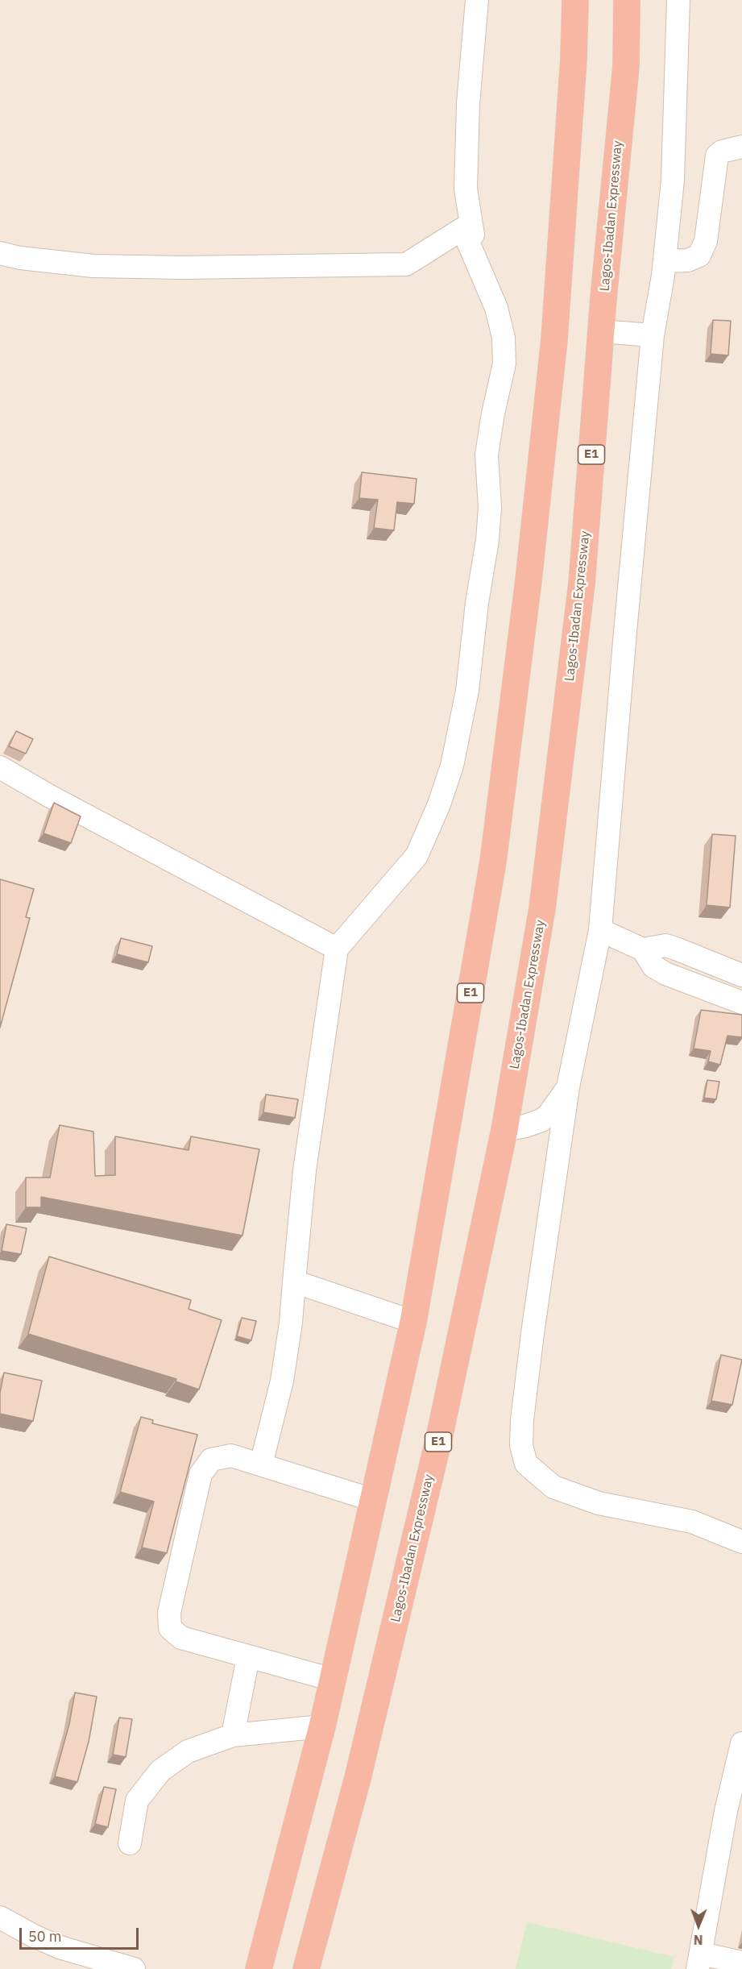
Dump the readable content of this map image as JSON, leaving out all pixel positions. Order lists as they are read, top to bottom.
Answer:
{
  "streets": {
    "highway": ["Lagos-Ibadan Expressway", "E1"]
  },
  "scale_bar": "50 m",
  "north": "bottom"
}
